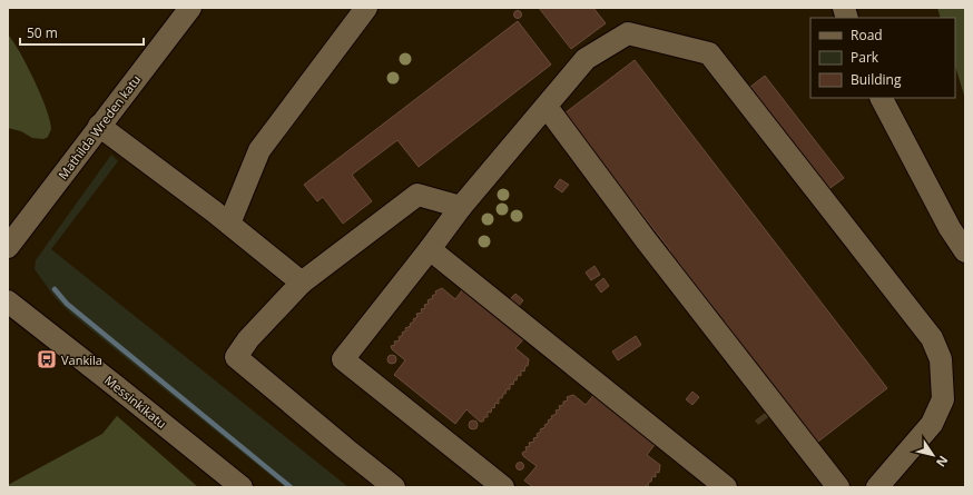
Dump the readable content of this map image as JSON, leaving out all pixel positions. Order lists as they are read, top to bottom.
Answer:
{
  "streets": {
    "street": ["Mathilda Wreden katu", "Messinkikatu"]
  },
  "places": {
    "bus stop": ["Vankila"]
  },
  "legend": ["Road", "Park", "Building"],
  "scale_bar": "50 m",
  "north": "bottom right"
}
